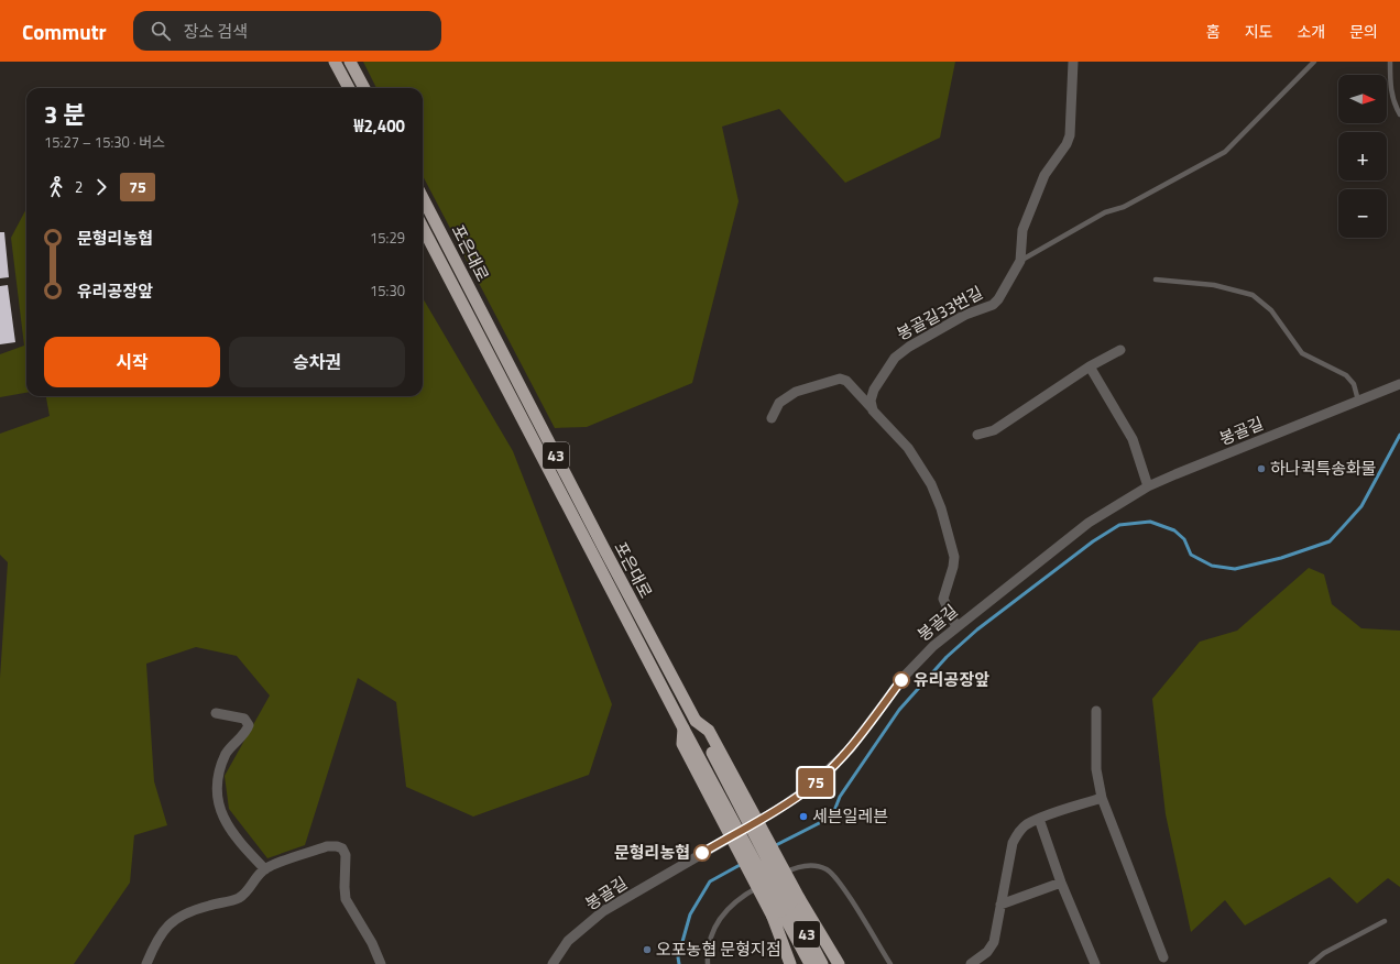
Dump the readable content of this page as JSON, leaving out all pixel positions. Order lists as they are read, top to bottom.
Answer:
{
  "streets": {
    "highway": ["포은대로", "43"],
    "street": ["봉골길33번길", "봉골길"]
  },
  "crossings": [
    ["포은대로", "43"]
  ],
  "places": [
    "하나퀵특송화물",
    "유리공장앞",
    "세븐일레븐",
    "문형리농협",
    "오포농협 문형지점"
  ],
  "lines": ["bus line 75"],
  "north": "right",
  "page": {
    "header": "Commutr",
    "search": "장소 검색",
    "nav": [
      "홈",
      "지도",
      "소개",
      "문의"
    ],
    "on_map": "75",
    "map_buttons": ["+", "−"],
    "heading": ["3 분", "15:27 – 15:30 · 버스", "₩2,400"],
    "legs": ["2", "75"],
    "list": [
      {
        "name": "문형리농협",
        "value": "15:29"
      },
      {
        "name": "유리공장앞",
        "value": "15:30"
      }
    ],
    "buttons": ["시작", "승차권"]
  }
}
